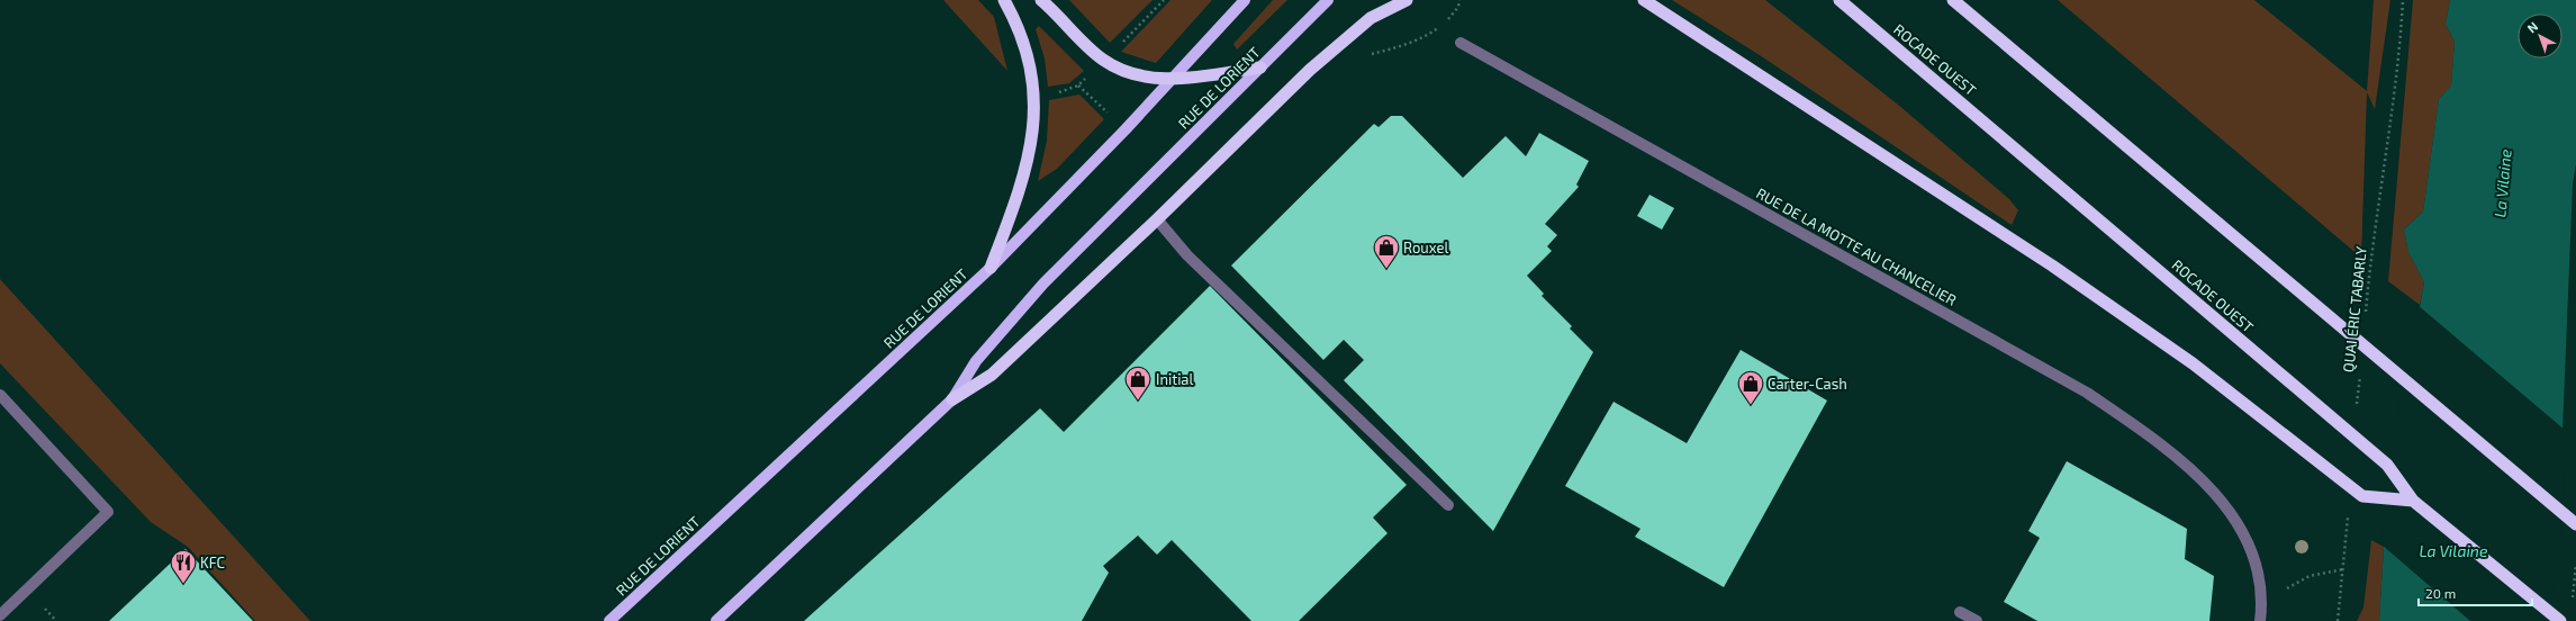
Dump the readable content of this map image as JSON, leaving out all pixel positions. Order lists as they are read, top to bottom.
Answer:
{
  "streets": {
    "highway": ["ROCADE OUEST"],
    "main road": ["RUE DE LORIENT"],
    "street": ["RUE DE LA MOTTE AU CHANCELIER"],
    "path": ["QUAI ÉRIC TABARLY"]
  },
  "water": ["La Vilaine"],
  "places": {
    "shop": ["Rouxel", "Initial", "Carter-Cash"],
    "restaurant": ["KFC"]
  },
  "scale_bar": "20 m",
  "north": "top left"
}
